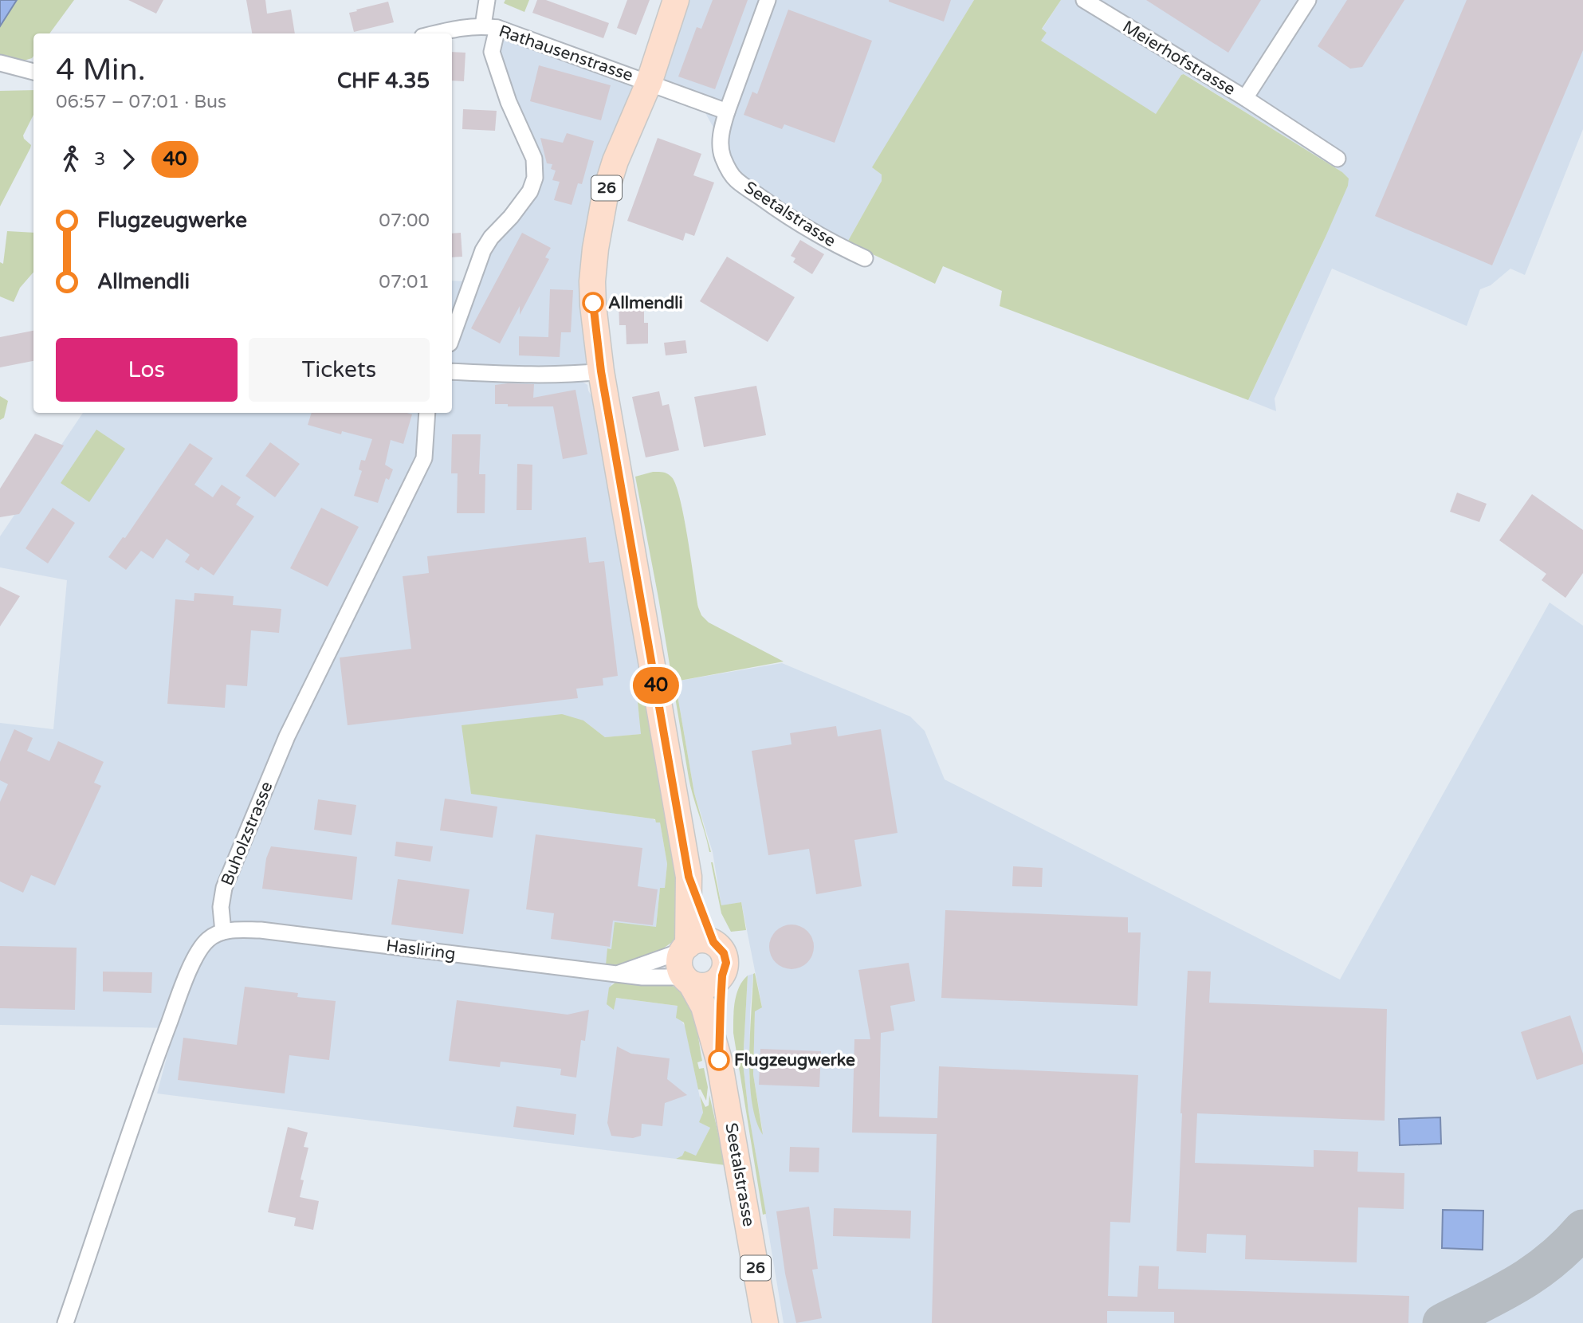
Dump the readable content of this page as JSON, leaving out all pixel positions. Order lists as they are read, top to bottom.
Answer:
{
  "streets": {
    "main road": ["26", "Seetalstrasse"],
    "street": [
      "Rathausenstrasse",
      "Meierhofstrasse",
      "Buholzstrasse",
      "Hasliring"
    ]
  },
  "crossings": [
    ["Rathausenstrasse", "26"],
    ["26", "Seetalstrasse"],
    ["26", "Hasliring"],
    ["Seetalstrasse", "Hasliring"],
    ["Buholzstrasse", "Hasliring"]
  ],
  "places": ["Allmendli", "Flugzeugwerke"],
  "lines": ["bus line 40"],
  "page": {
    "on_map": "40",
    "heading": ["4 Min.", "06:57 – 07:01 · Bus", "CHF 4.35"],
    "legs": ["3", "40"],
    "list": [
      {
        "name": "Flugzeugwerke",
        "value": "07:00"
      },
      {
        "name": "Allmendli",
        "value": "07:01"
      }
    ],
    "buttons": ["Los", "Tickets"]
  }
}
